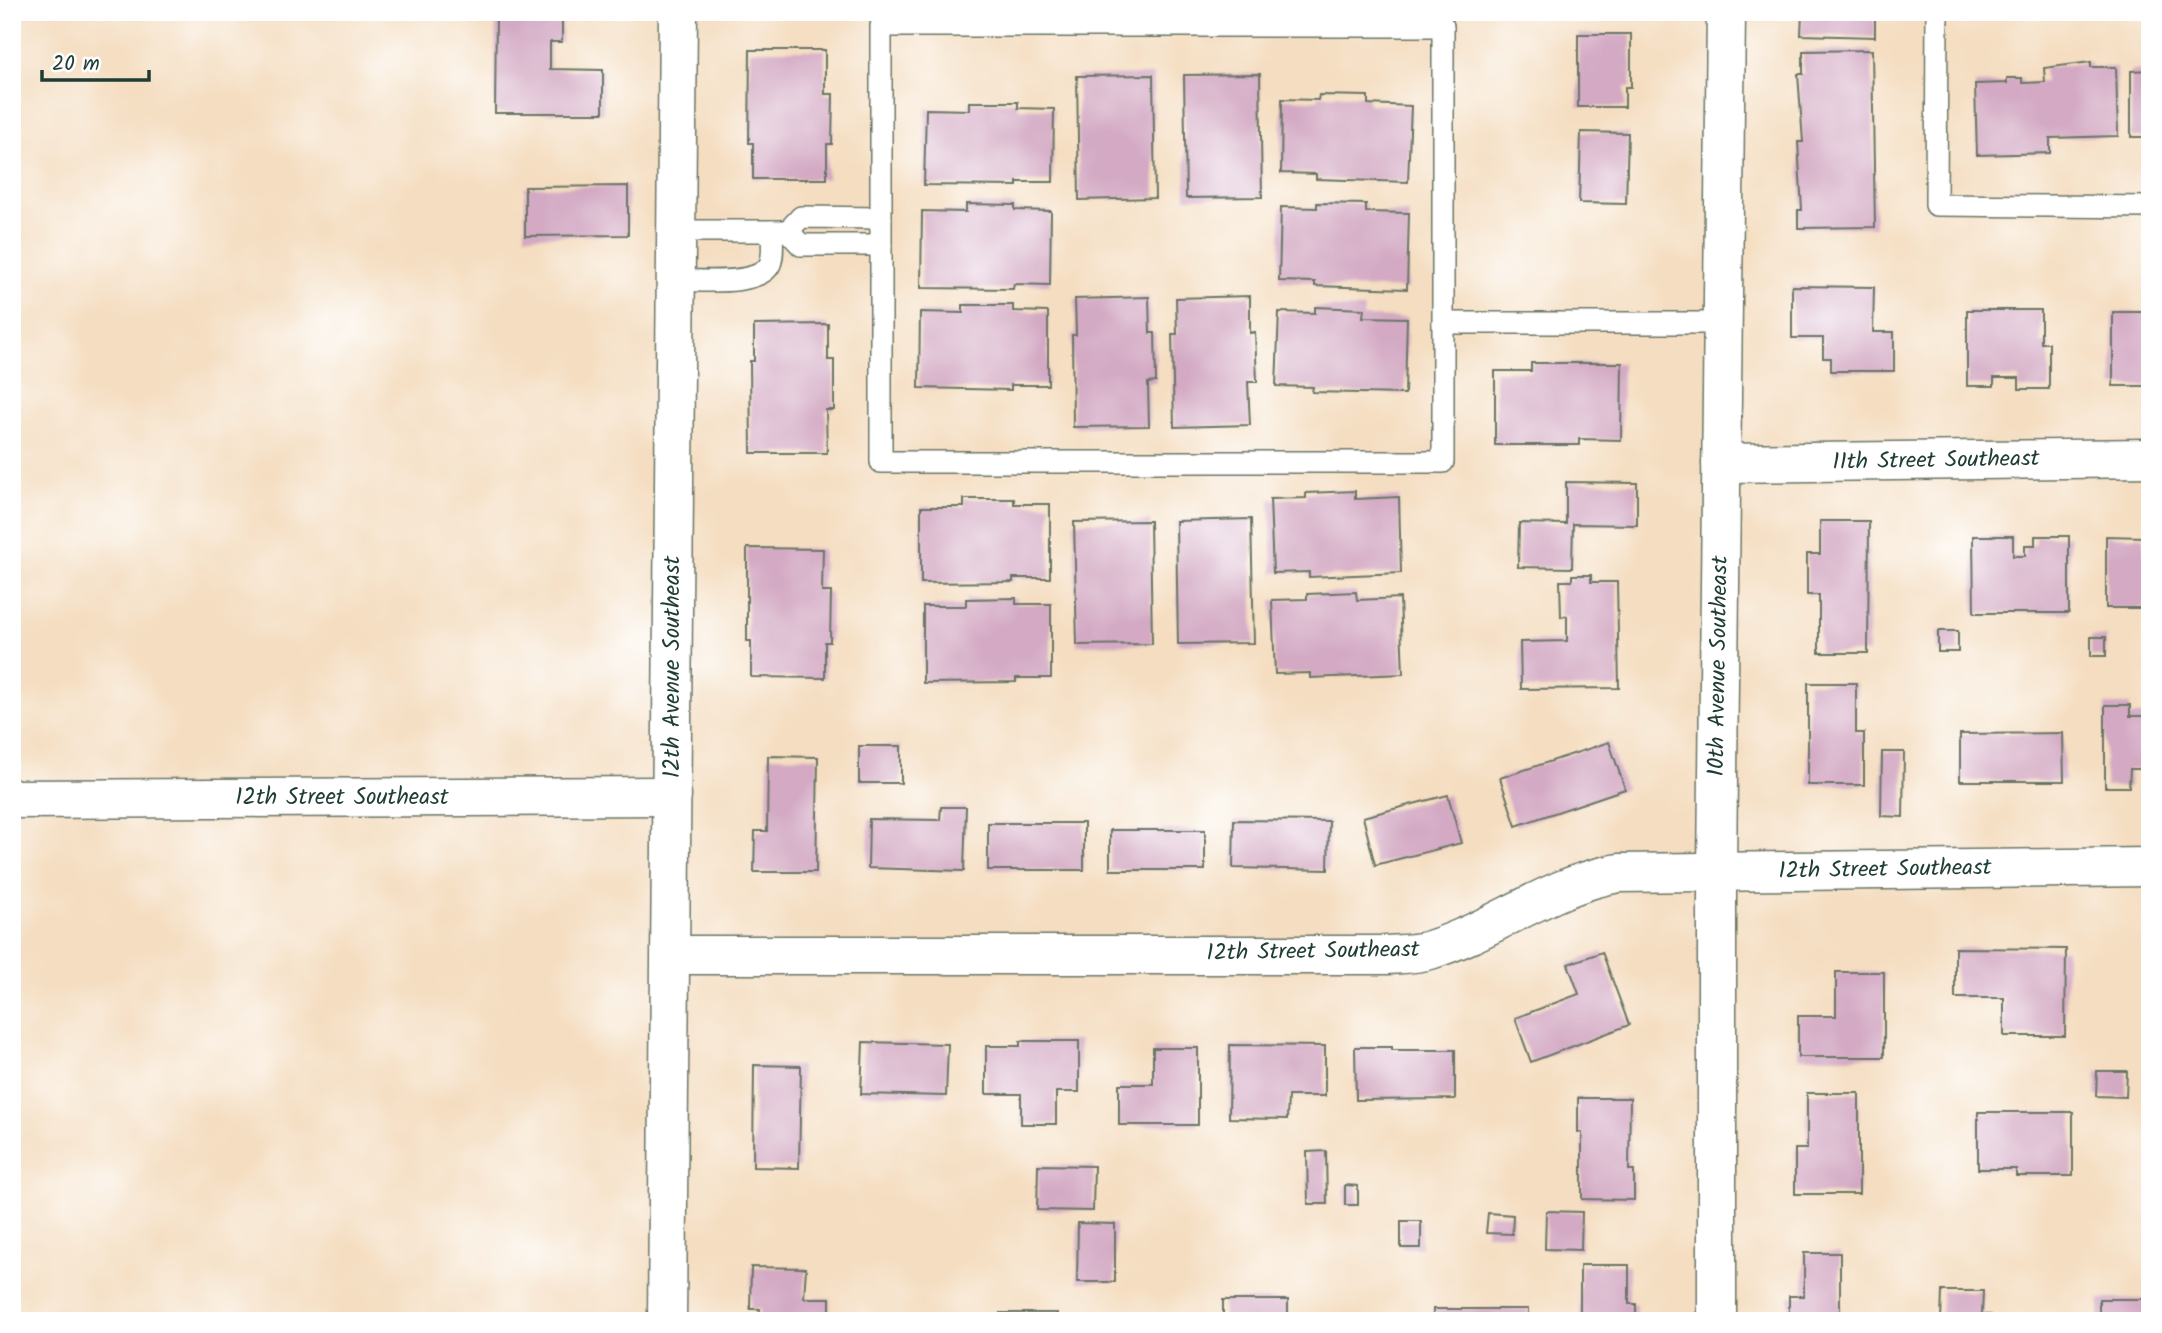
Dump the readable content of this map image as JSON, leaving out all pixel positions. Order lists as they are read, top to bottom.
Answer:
{
  "streets": {
    "street": [
      "11th Street Southeast",
      "10th Avenue Southeast",
      "12th Avenue Southeast",
      "12th Street Southeast"
    ]
  },
  "crossings": [
    ["11th Street Southeast", "10th Avenue Southeast"],
    ["10th Avenue Southeast", "12th Street Southeast"],
    ["12th Avenue Southeast", "12th Street Southeast"]
  ],
  "scale_bar": "20 m"
}
